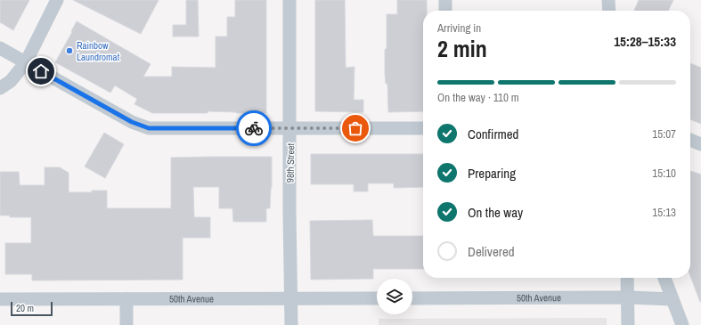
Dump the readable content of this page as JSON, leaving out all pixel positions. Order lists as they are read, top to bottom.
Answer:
{
  "streets": {
    "street": ["98th Street", "50th Avenue"]
  },
  "crossings": [
    ["98th Street", "50th Avenue"]
  ],
  "places": ["Rainbow Laundromat"],
  "scale_bar": "20 m",
  "page": {
    "heading": ["2 min", "Arriving in", "15:28–15:33"],
    "bar": "On the way · 110 m",
    "list": [
      ["Confirmed", "15:07"],
      ["Preparing", "15:10"],
      ["On the way", "15:13"],
      "Delivered"
    ],
    "scale": "20 m"
  }
}
